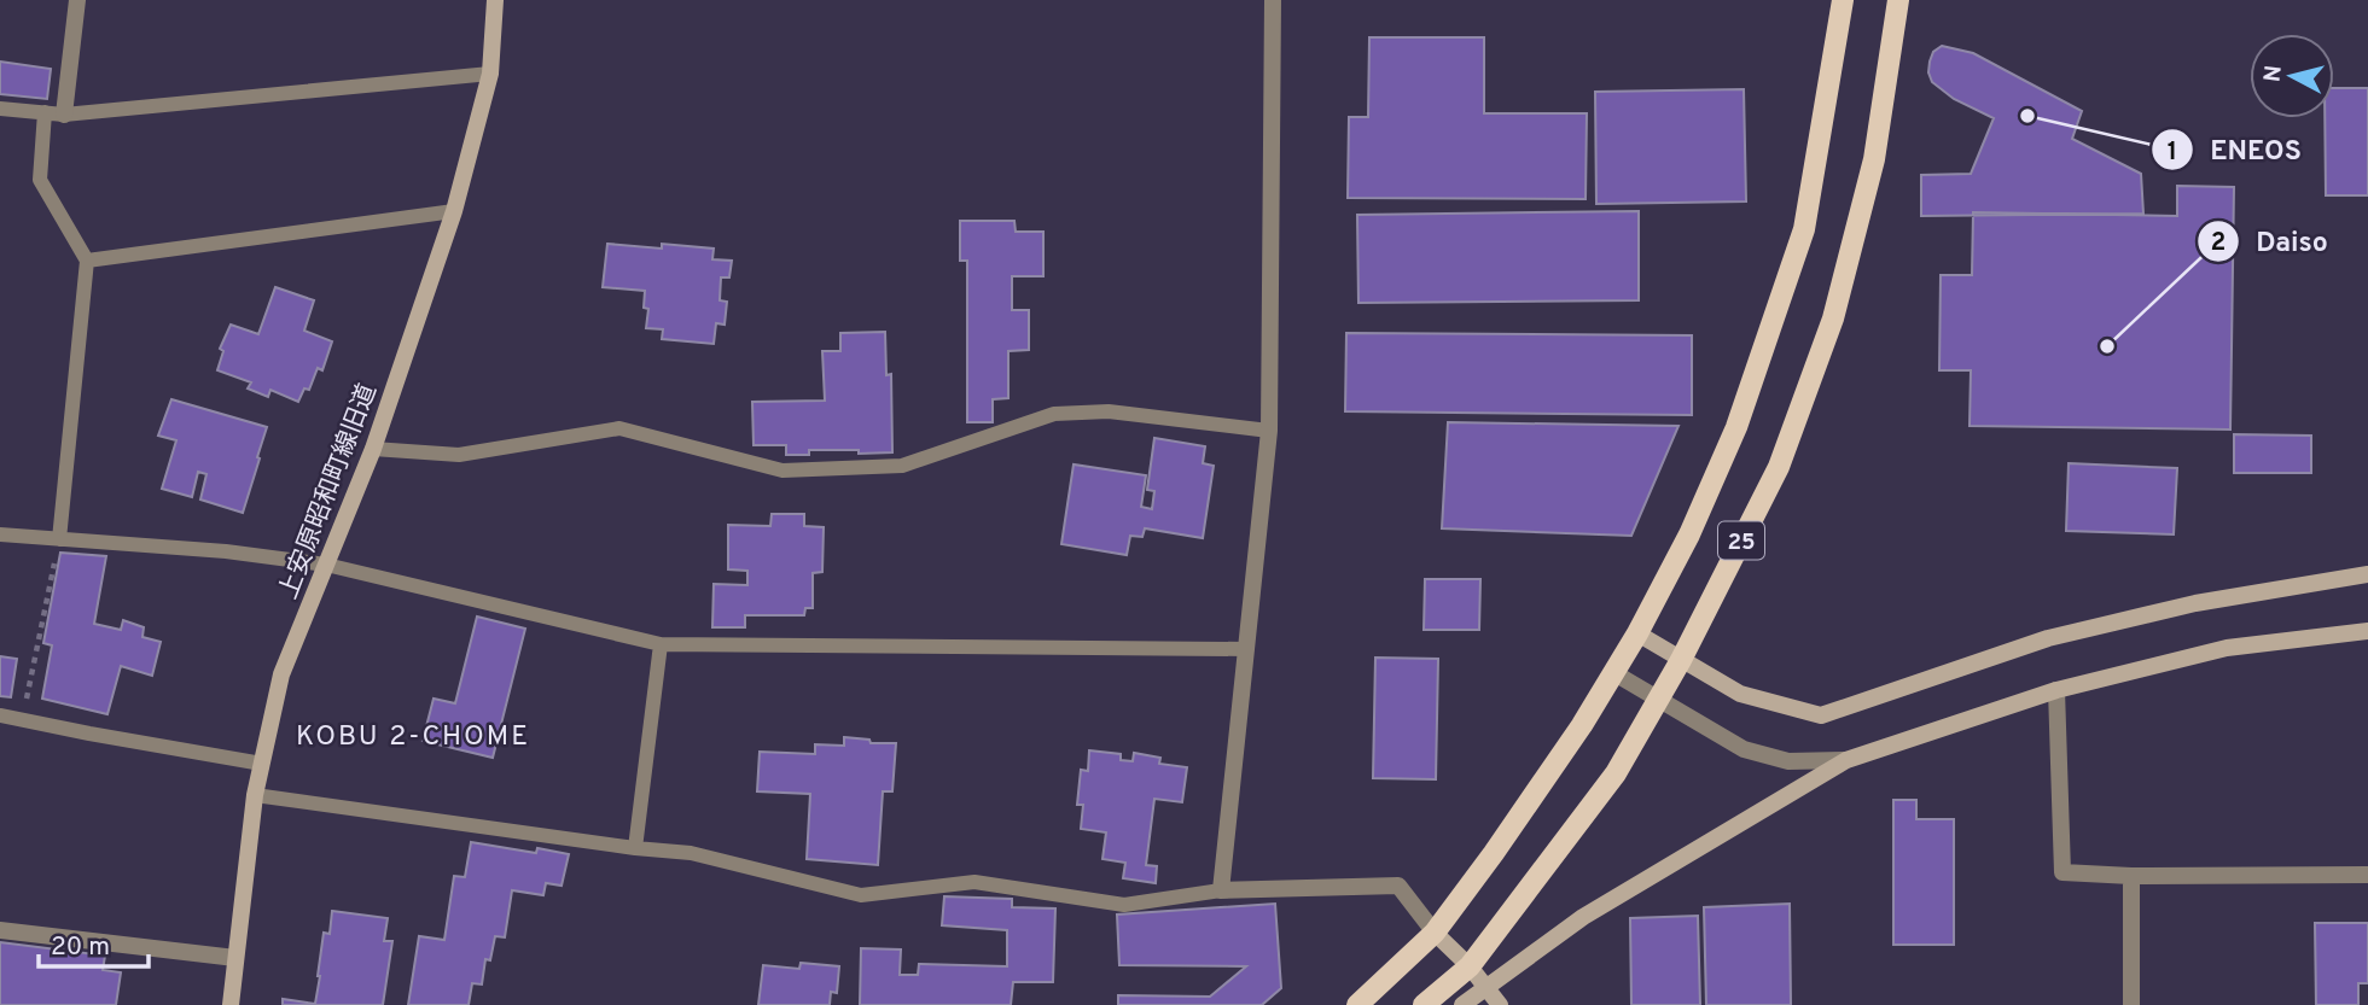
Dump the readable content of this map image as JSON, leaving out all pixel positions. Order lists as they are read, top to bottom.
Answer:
{
  "streets": {
    "main road": ["25"],
    "street": ["上安原昭和町線旧道"]
  },
  "districts": ["KOBU 2-CHOME"],
  "places": ["ENEOS", "Daiso"],
  "scale_bar": "20 m",
  "north": "left"
}
